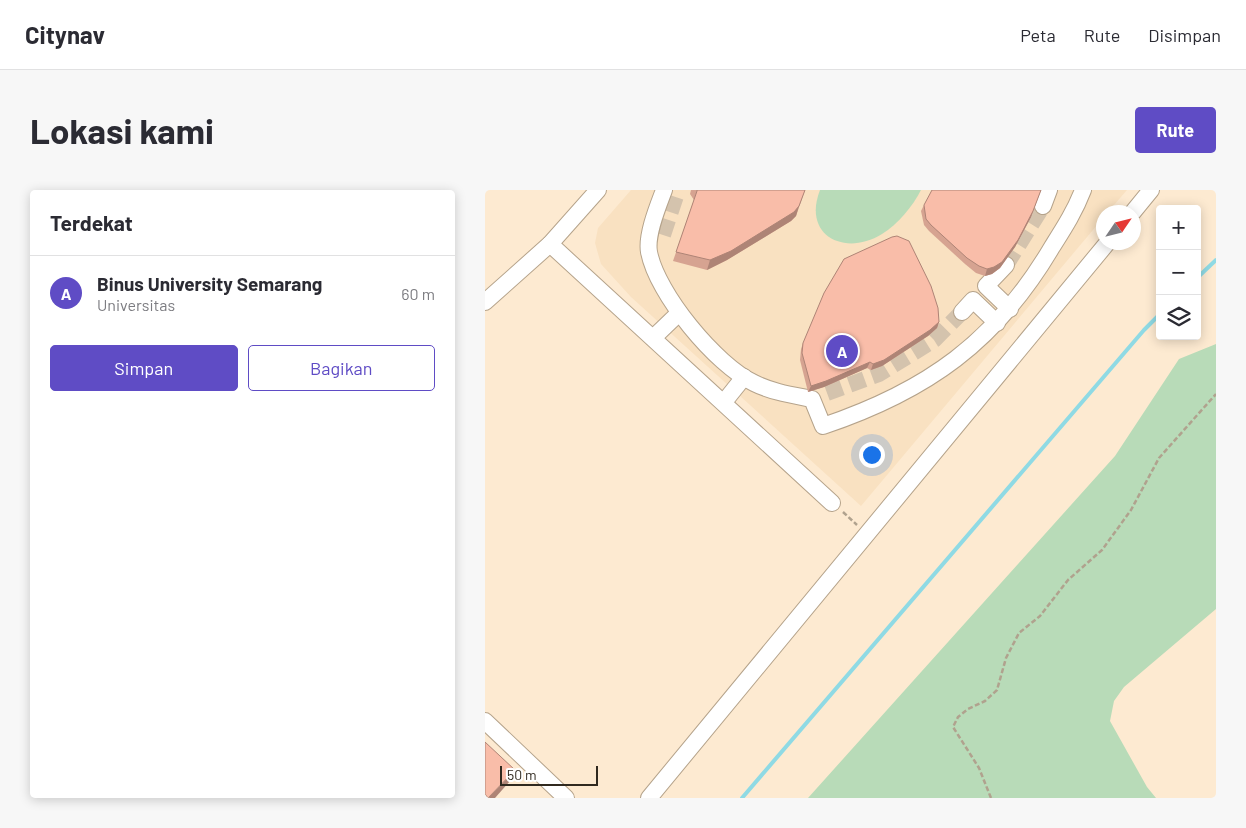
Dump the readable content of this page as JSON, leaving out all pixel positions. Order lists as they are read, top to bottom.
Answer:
{
  "scale_bar": "50 m",
  "north": "top right",
  "page": {
    "header": "Citynav",
    "nav": ["Peta", "Rute", "Disimpan"],
    "buttons": [
      "Rute",
      ["Simpan", "Bagikan"]
    ],
    "title": "Lokasi kami",
    "heading": "Terdekat",
    "map_buttons": ["+", "−"],
    "list": [
      {
        "mark": "A",
        "name": "Binus University Semarang",
        "note": "Universitas",
        "value": "60 m"
      }
    ],
    "pins": "A",
    "scale": "50 m"
  }
}
